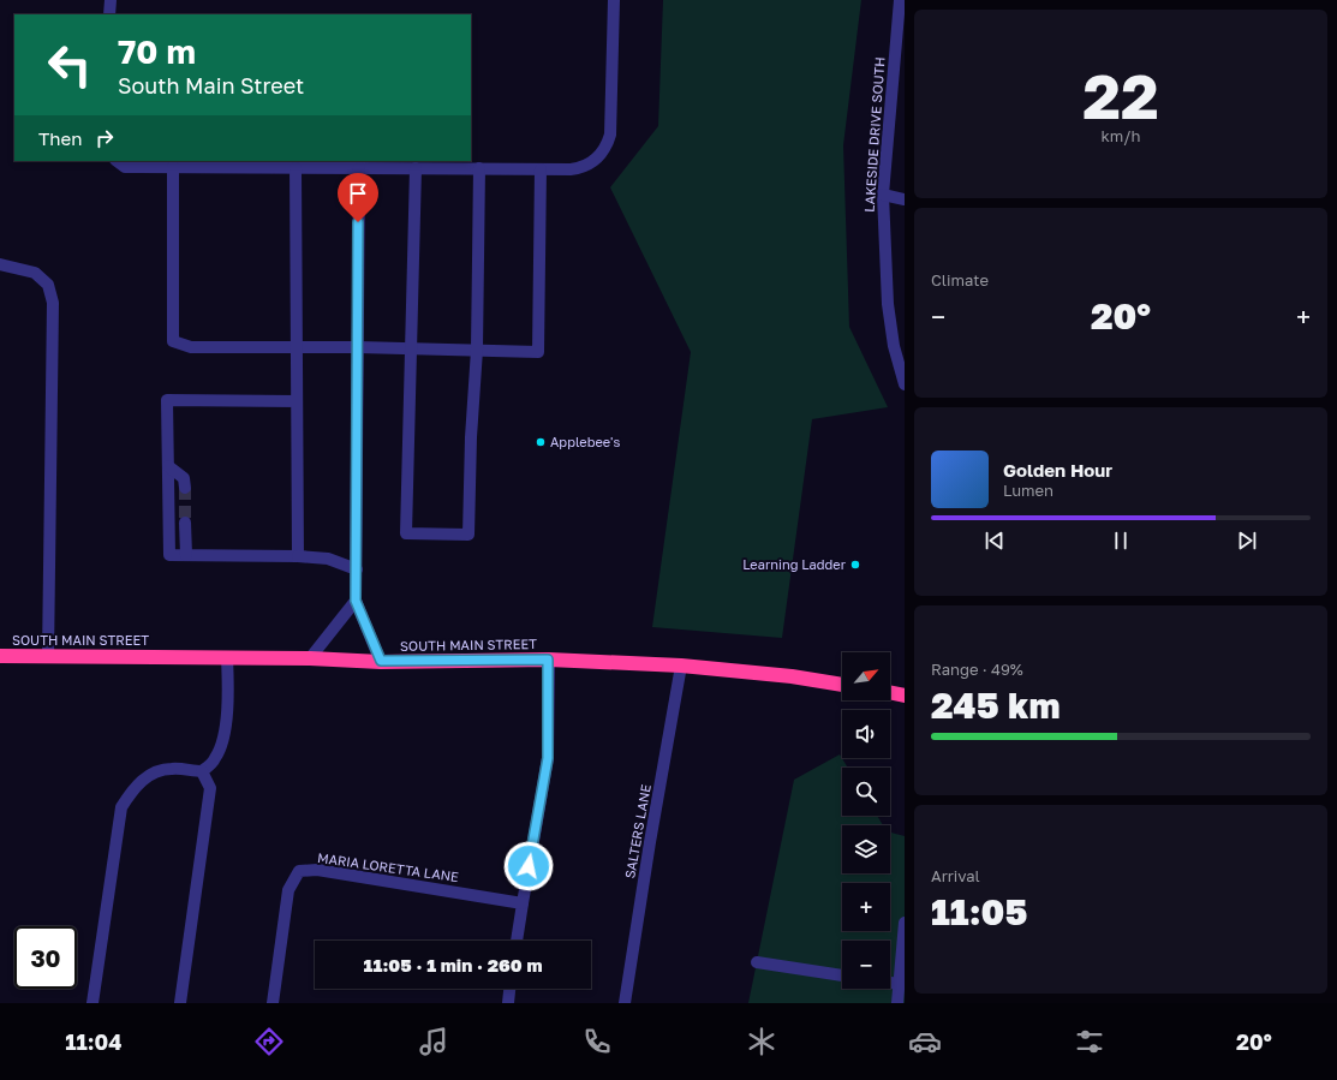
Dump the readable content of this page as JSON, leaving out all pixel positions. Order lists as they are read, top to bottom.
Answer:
{
  "streets": {
    "highway": ["SOUTH MAIN STREET"],
    "street": ["LAKESIDE DRIVE SOUTH", "SALTERS LANE", "MARIA LORETTA LANE"]
  },
  "crossings": [
    ["SOUTH MAIN STREET", "SALTERS LANE"]
  ],
  "places": ["Applebee's", "Learning Ladder"],
  "north": "top right",
  "page": {
    "tile": [
      ["22", "km/h"],
      "Climate",
      ["Range · 49%", "245 km"],
      ["Arrival", "11:05"]
    ],
    "turn": ["70 m", "South Main Street"],
    "then": "Then",
    "heat": ["−", "20°", "+"],
    "song": ["Golden Hour", "Lumen"],
    "map_buttons": ["+", "−"],
    "limit": "30",
    "trip": "11:05 · 1 min · 260 m",
    "tabs": ["11:04", "20°"]
  }
}
